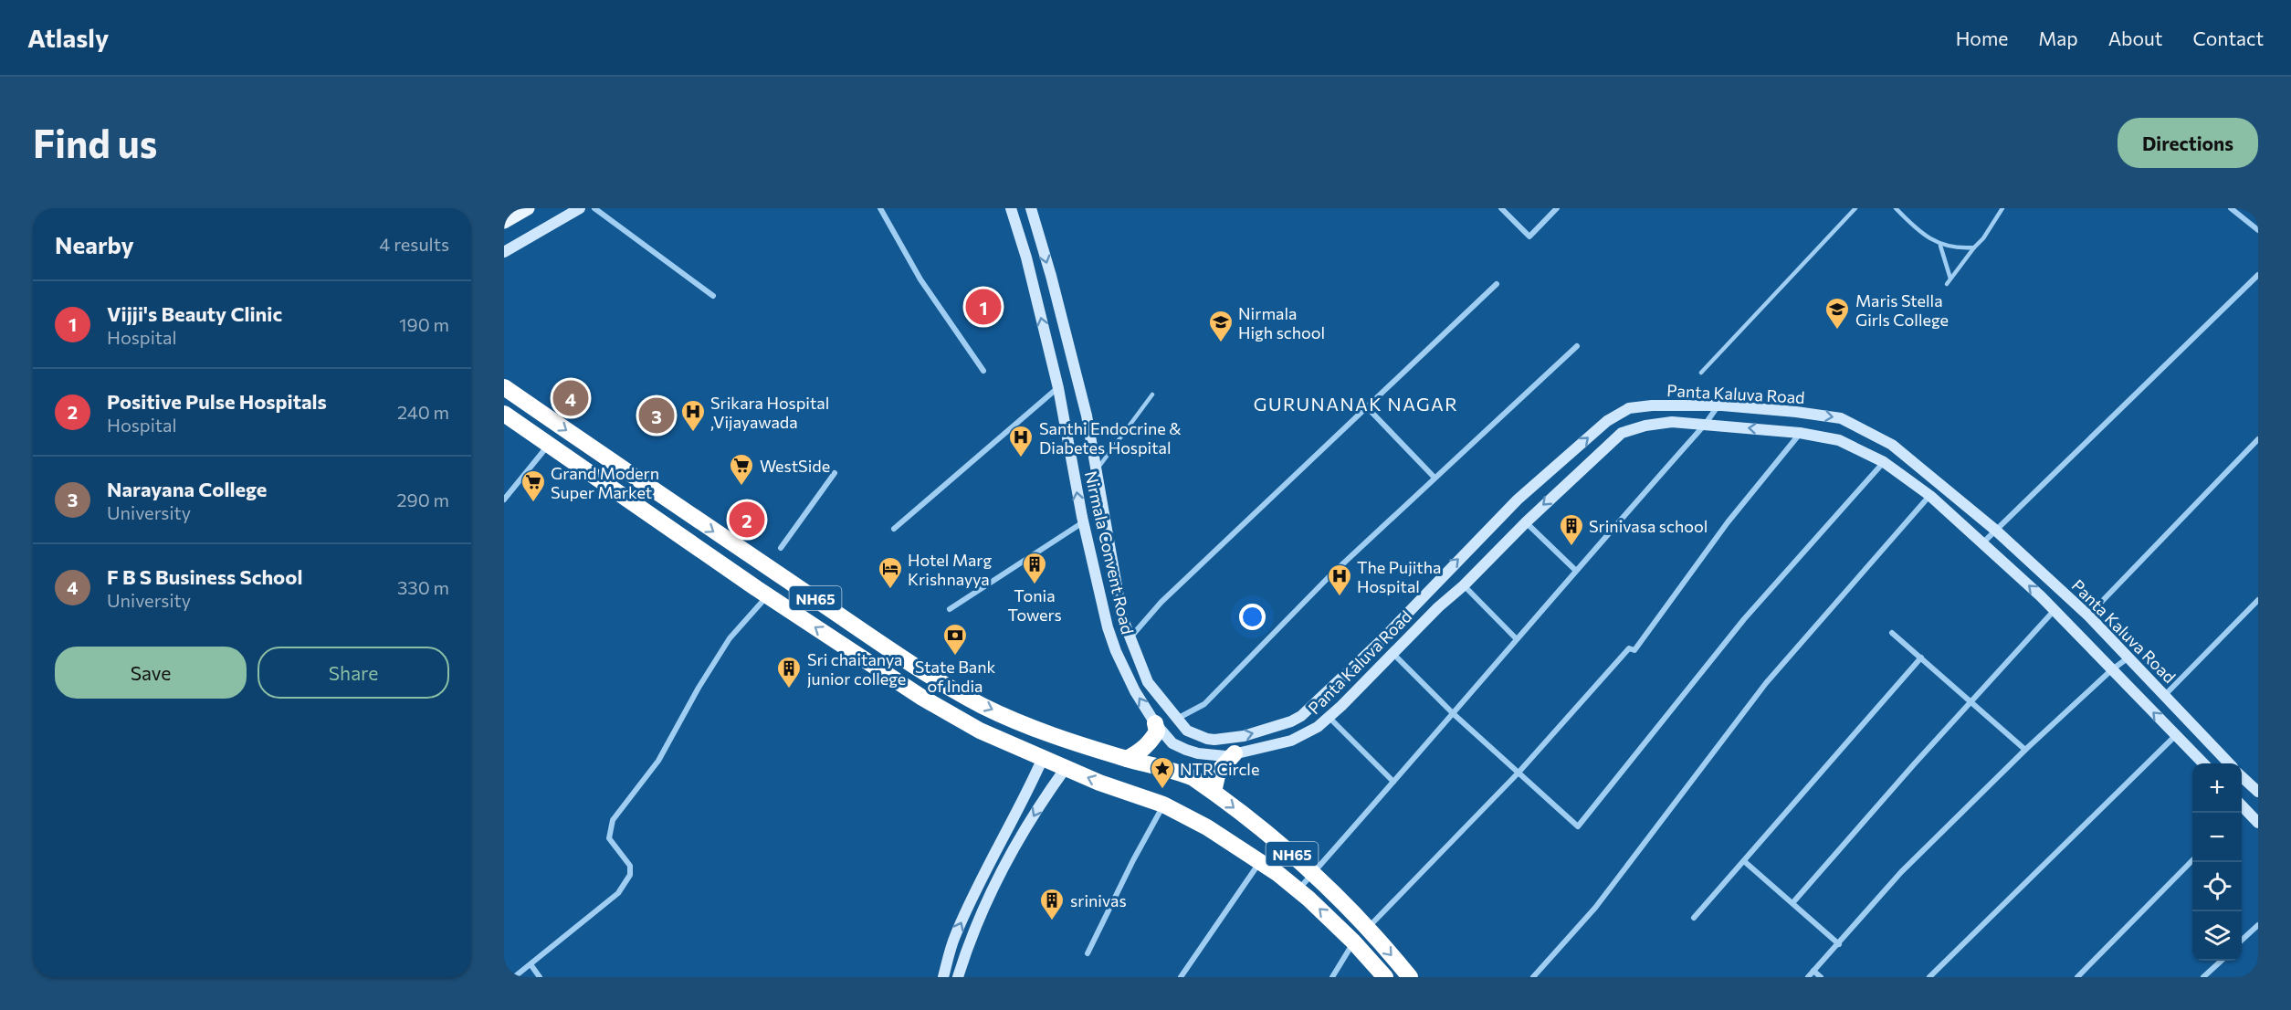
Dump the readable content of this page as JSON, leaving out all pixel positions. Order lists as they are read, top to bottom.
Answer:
{
  "streets": {
    "highway": ["NH65"],
    "street": ["Panta Kaluva Road", "Nirmala Convent Road"]
  },
  "crossings": [
    ["Panta Kaluva Road", "Nirmala Convent Road"]
  ],
  "districts": ["GURUNANAK NAGAR"],
  "places": {
    "school or university": ["Maris Stella Girls College", "Nirmala High school"],
    "hospital": ["Srikara Hospital ,Vijayawada", "Santhi Endocrine & Diabetes Hospital", "The Pujitha Hospital"],
    "supermarket": ["WestSide", "Grand Modern Super Market"],
    "building": [
      "Srinivasa school",
      "Tonia Towers",
      "Sri chaitanya junior college",
      "srinivas"
    ],
    "hotel": ["Hotel Marg Krishnayya"],
    "bank": ["State Bank of India"],
    "place": ["NTR Circle"]
  },
  "page": {
    "header": "Atlasly",
    "nav": [
      "Home",
      "Map",
      "About",
      "Contact"
    ],
    "buttons": [
      "Directions",
      ["Save", "Share"]
    ],
    "title": "Find us",
    "heading": ["Nearby", "4 results"],
    "list": [
      {
        "mark": "1",
        "name": "Vijji's Beauty Clinic",
        "note": "Hospital",
        "value": "190 m"
      },
      {
        "mark": "2",
        "name": "Positive Pulse Hospitals",
        "note": "Hospital",
        "value": "240 m"
      },
      {
        "mark": "3",
        "name": "Narayana College",
        "note": "University",
        "value": "290 m"
      },
      {
        "mark": "4",
        "name": "F B S Business School",
        "note": "University",
        "value": "330 m"
      }
    ],
    "pins": [
      "1",
      "4",
      "3",
      "2"
    ],
    "map_buttons": ["+", "−"]
  }
}
